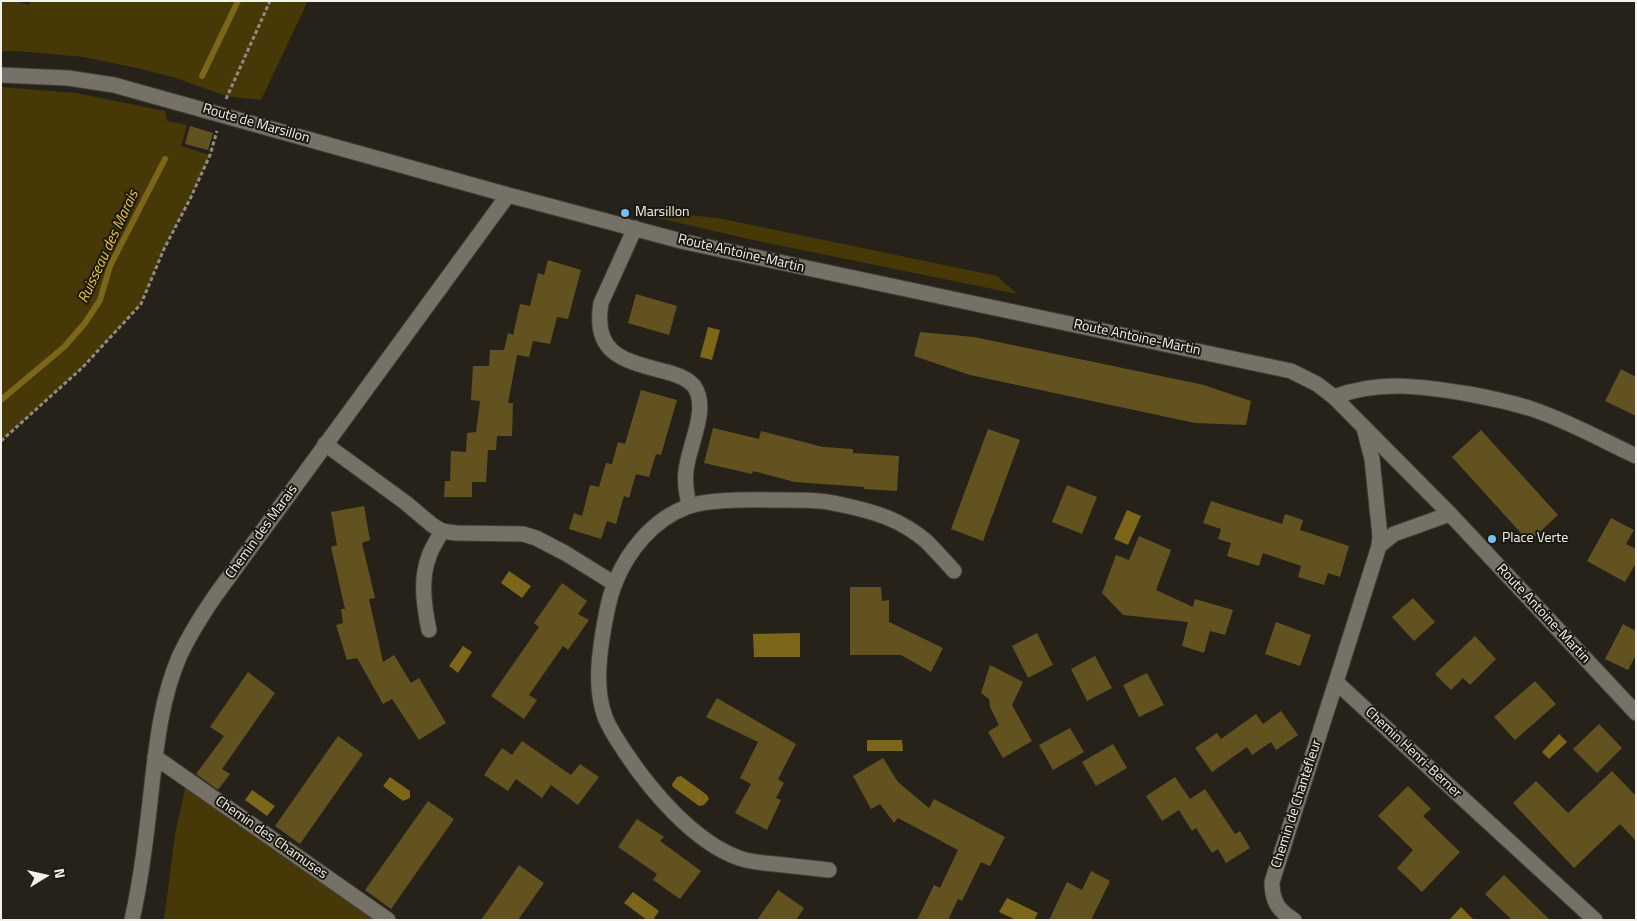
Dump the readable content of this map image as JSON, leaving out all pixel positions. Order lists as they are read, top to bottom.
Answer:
{
  "streets": {
    "street": [
      "Route de Marsillon",
      "Route Antoine-Martin",
      "Chemin des Marais",
      "Chemin Henri-Berner",
      "Chemin de Chantefleur",
      "Chemin des Chamuses"
    ]
  },
  "crossings": [
    ["Route de Marsillon", "Route Antoine-Martin"],
    ["Route de Marsillon", "Chemin des Marais"],
    ["Route Antoine-Martin", "Chemin des Marais"],
    ["Chemin des Marais", "Chemin des Chamuses"],
    ["Chemin Henri-Berner", "Chemin de Chantefleur"]
  ],
  "water": ["Ruisseau des Marais"],
  "places": ["Marsillon", "Place Verte"],
  "north": "right"
}
